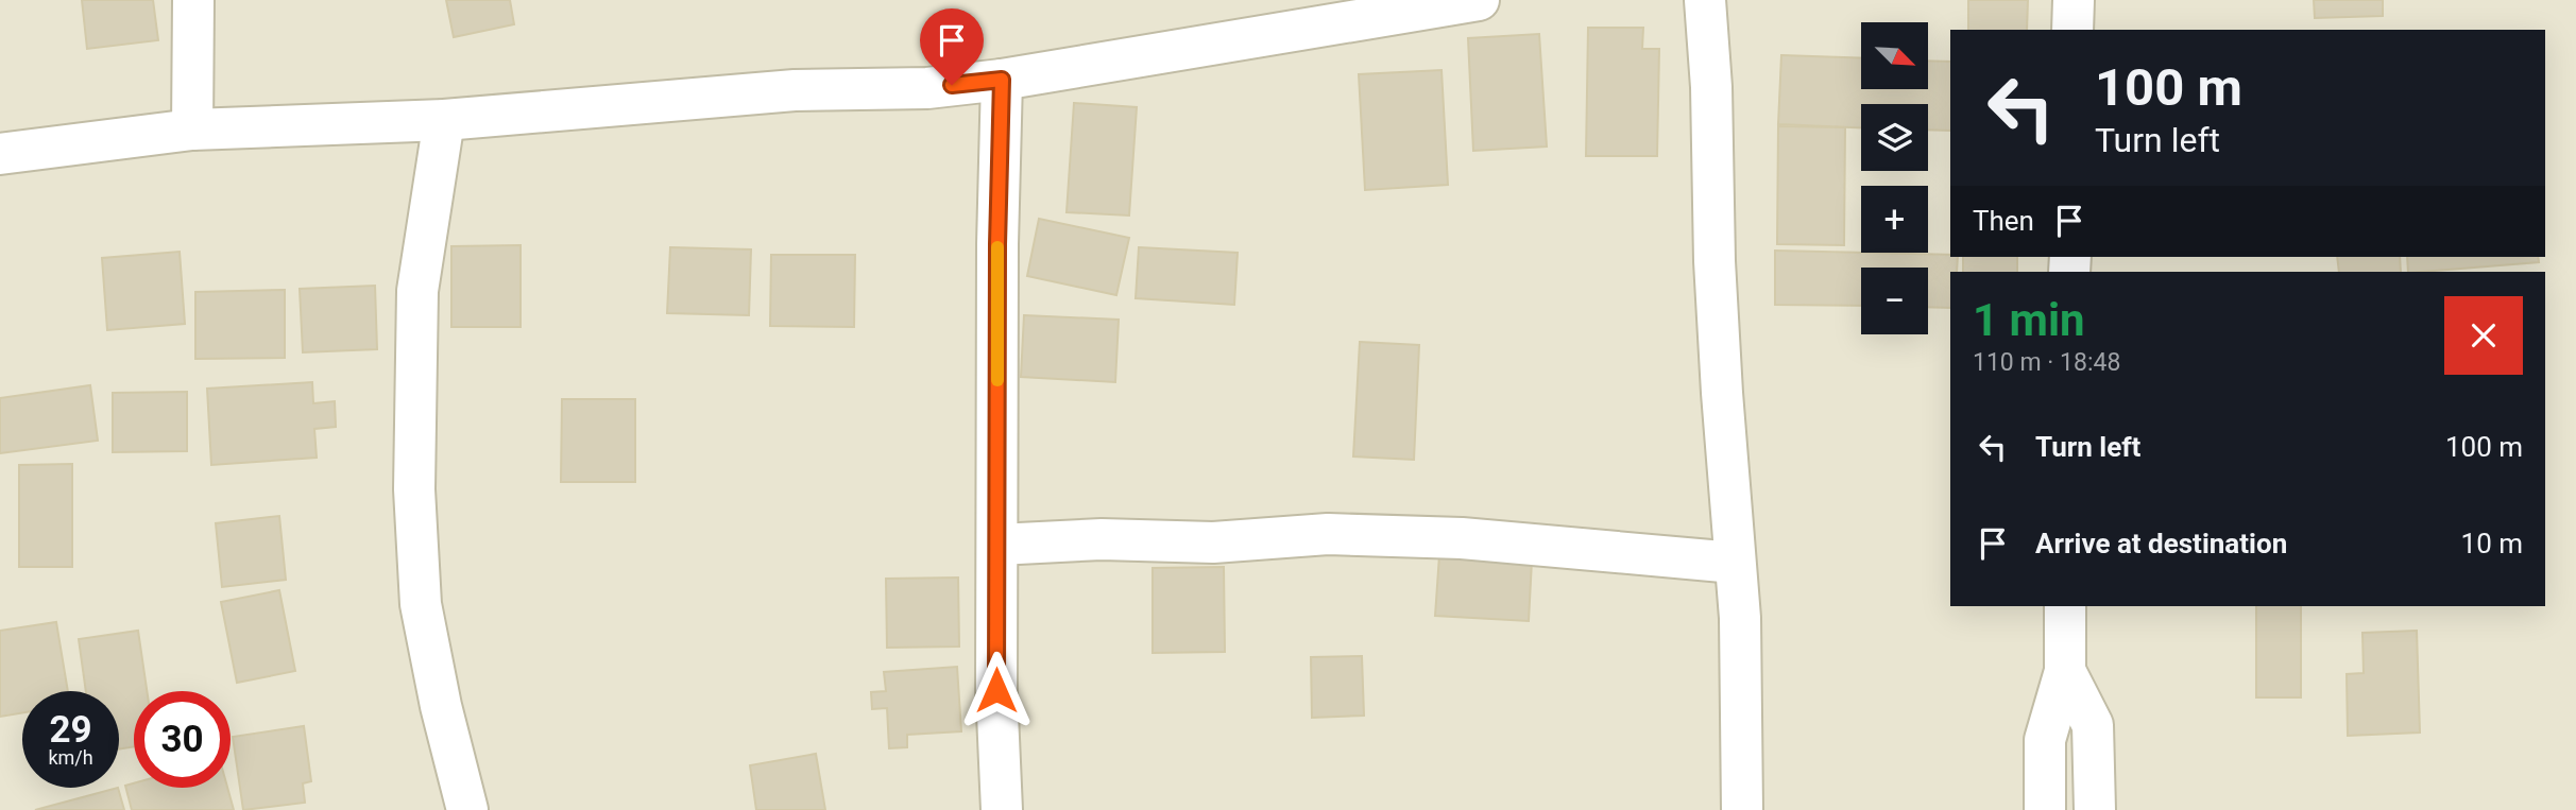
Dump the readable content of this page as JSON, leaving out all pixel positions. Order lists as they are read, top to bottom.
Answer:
{
  "north": "bottom right",
  "page": {
    "map_buttons": ["+", "−"],
    "turn": ["100 m", "Turn left"],
    "then": "Then",
    "heading": ["1 min", "110 m · 18:48"],
    "list": [
      {
        "name": "Turn left",
        "value": "100 m"
      },
      {
        "name": "Arrive at destination",
        "value": "10 m"
      }
    ],
    "speed": "29 km/h",
    "limit": "30"
  }
}
